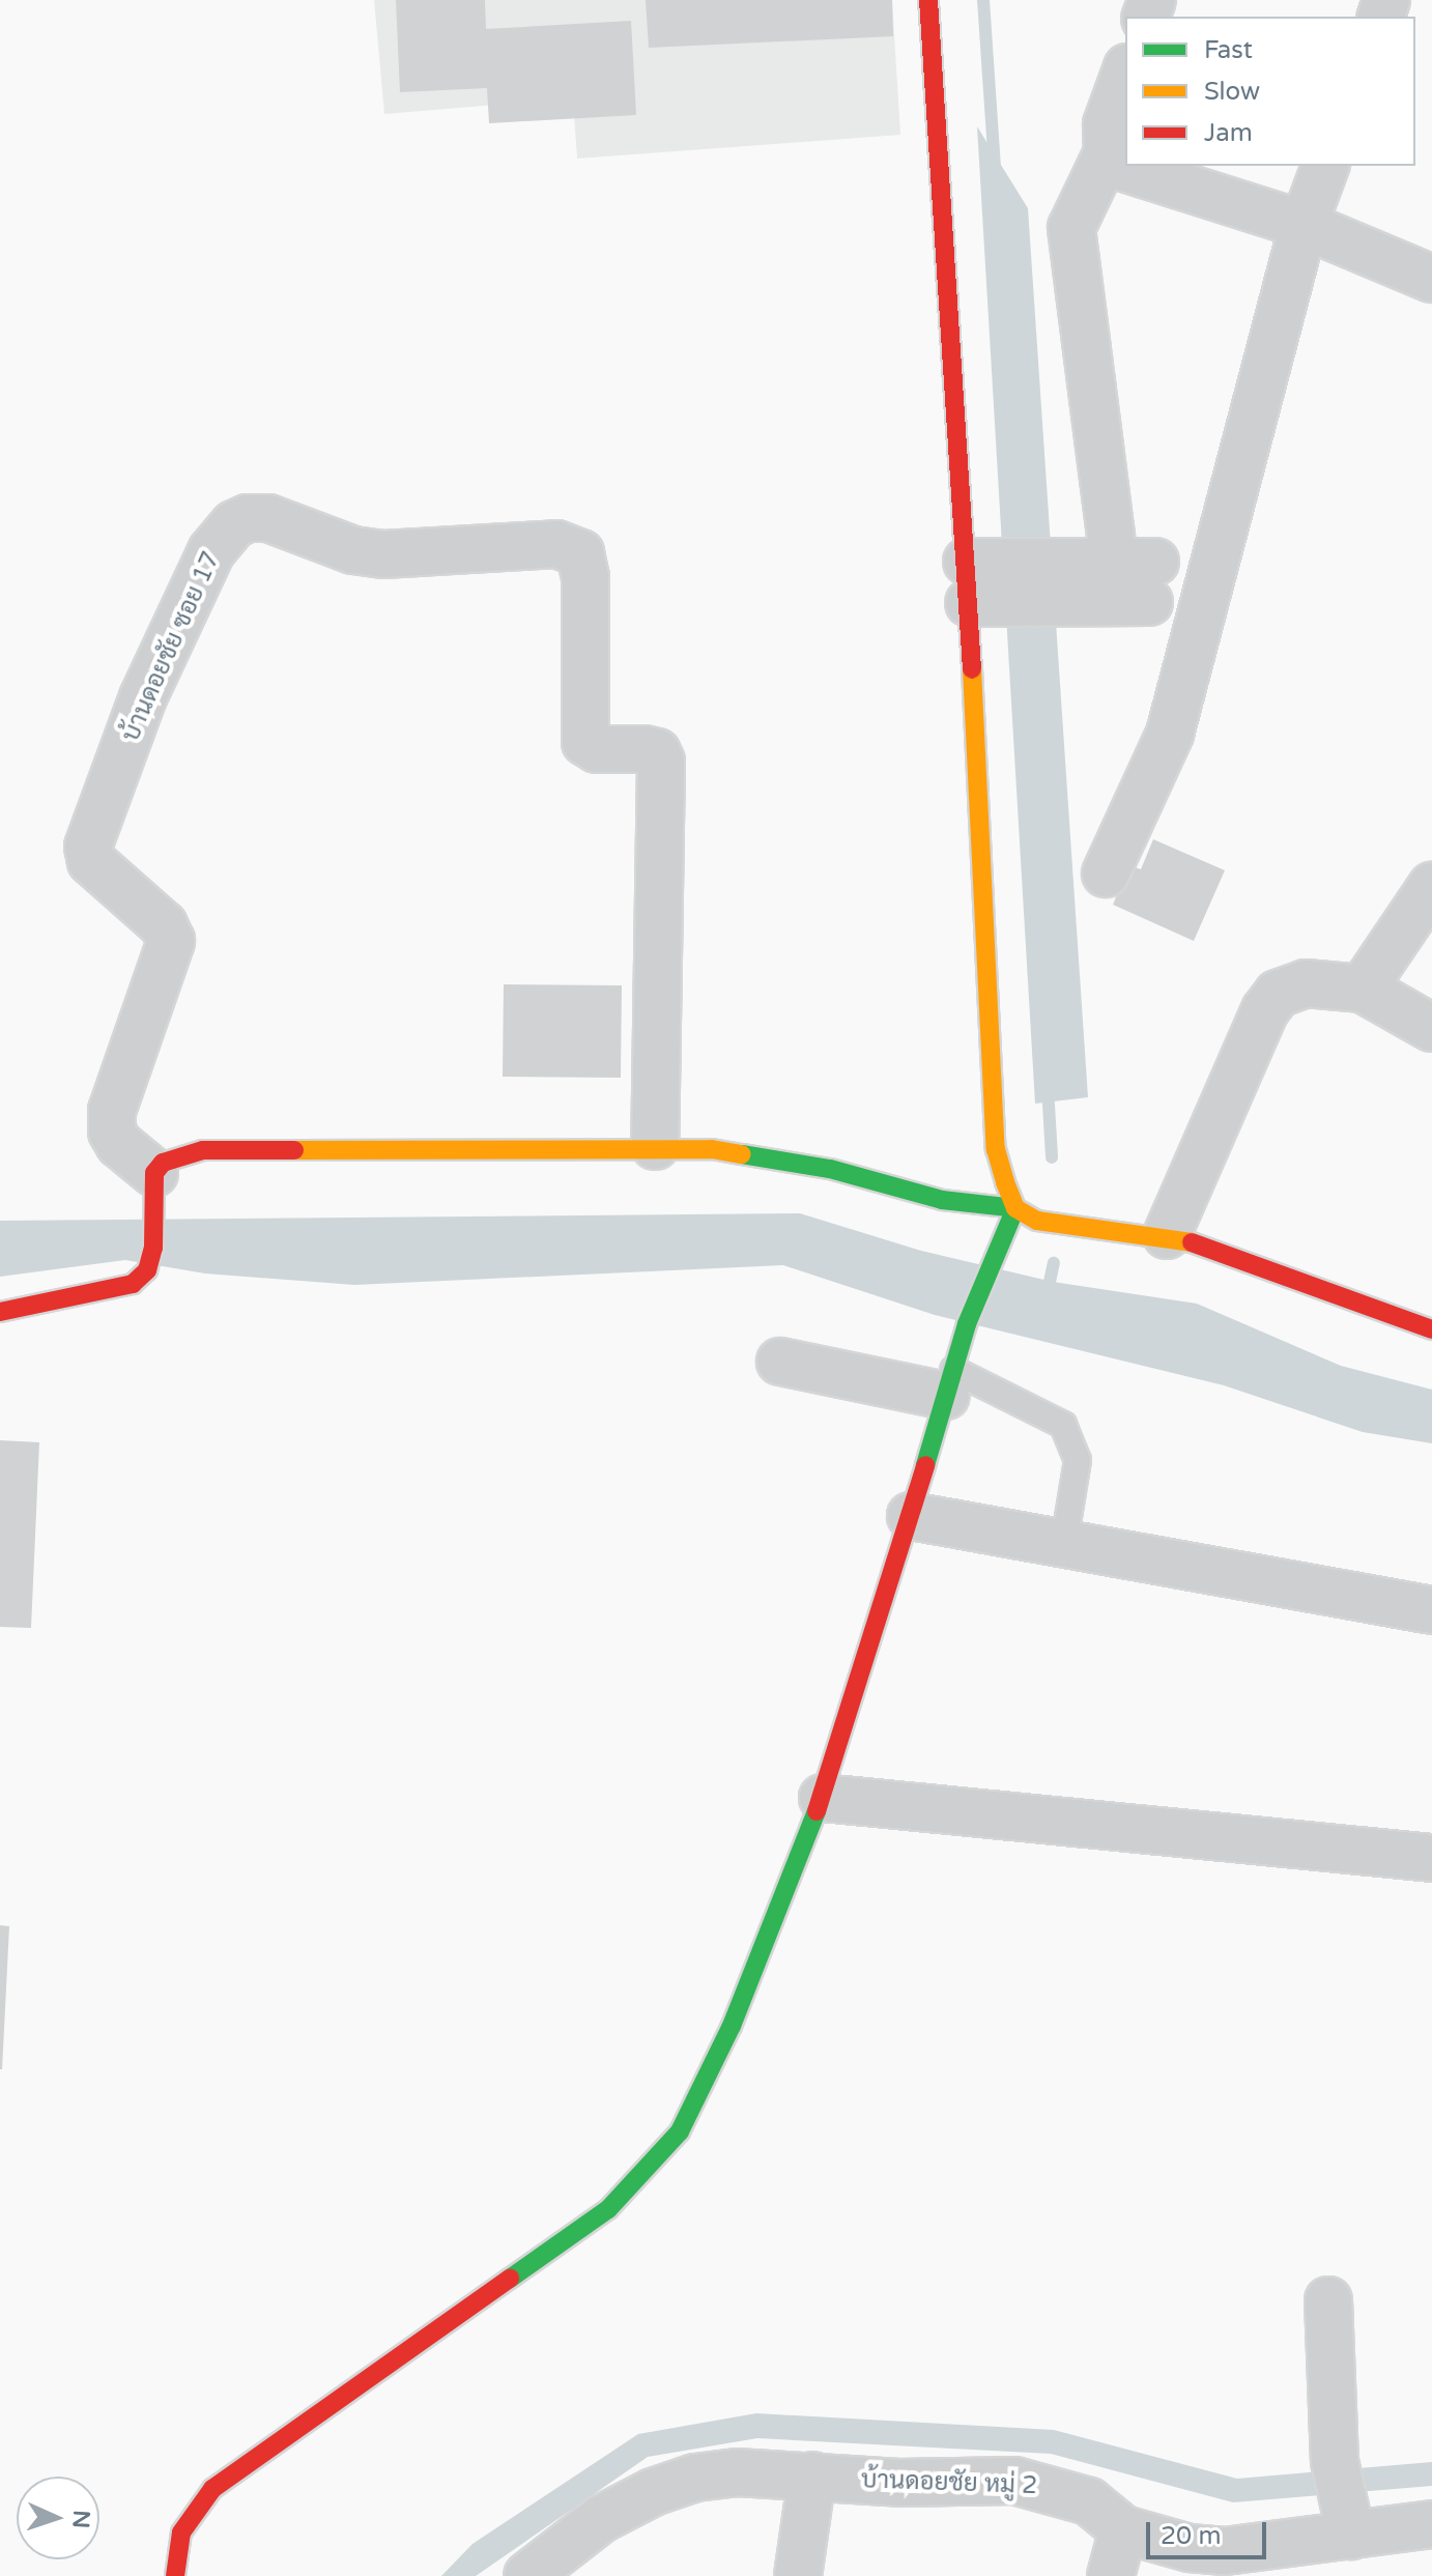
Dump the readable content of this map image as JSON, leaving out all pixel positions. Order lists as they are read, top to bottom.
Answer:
{
  "streets": {
    "street": ["บ้านดอยชัย ซอย 17", "บ้านดอยชัย หมู่ 2"]
  },
  "legend": ["Fast", "Slow", "Jam"],
  "scale_bar": "20 m",
  "north": "right"
}
